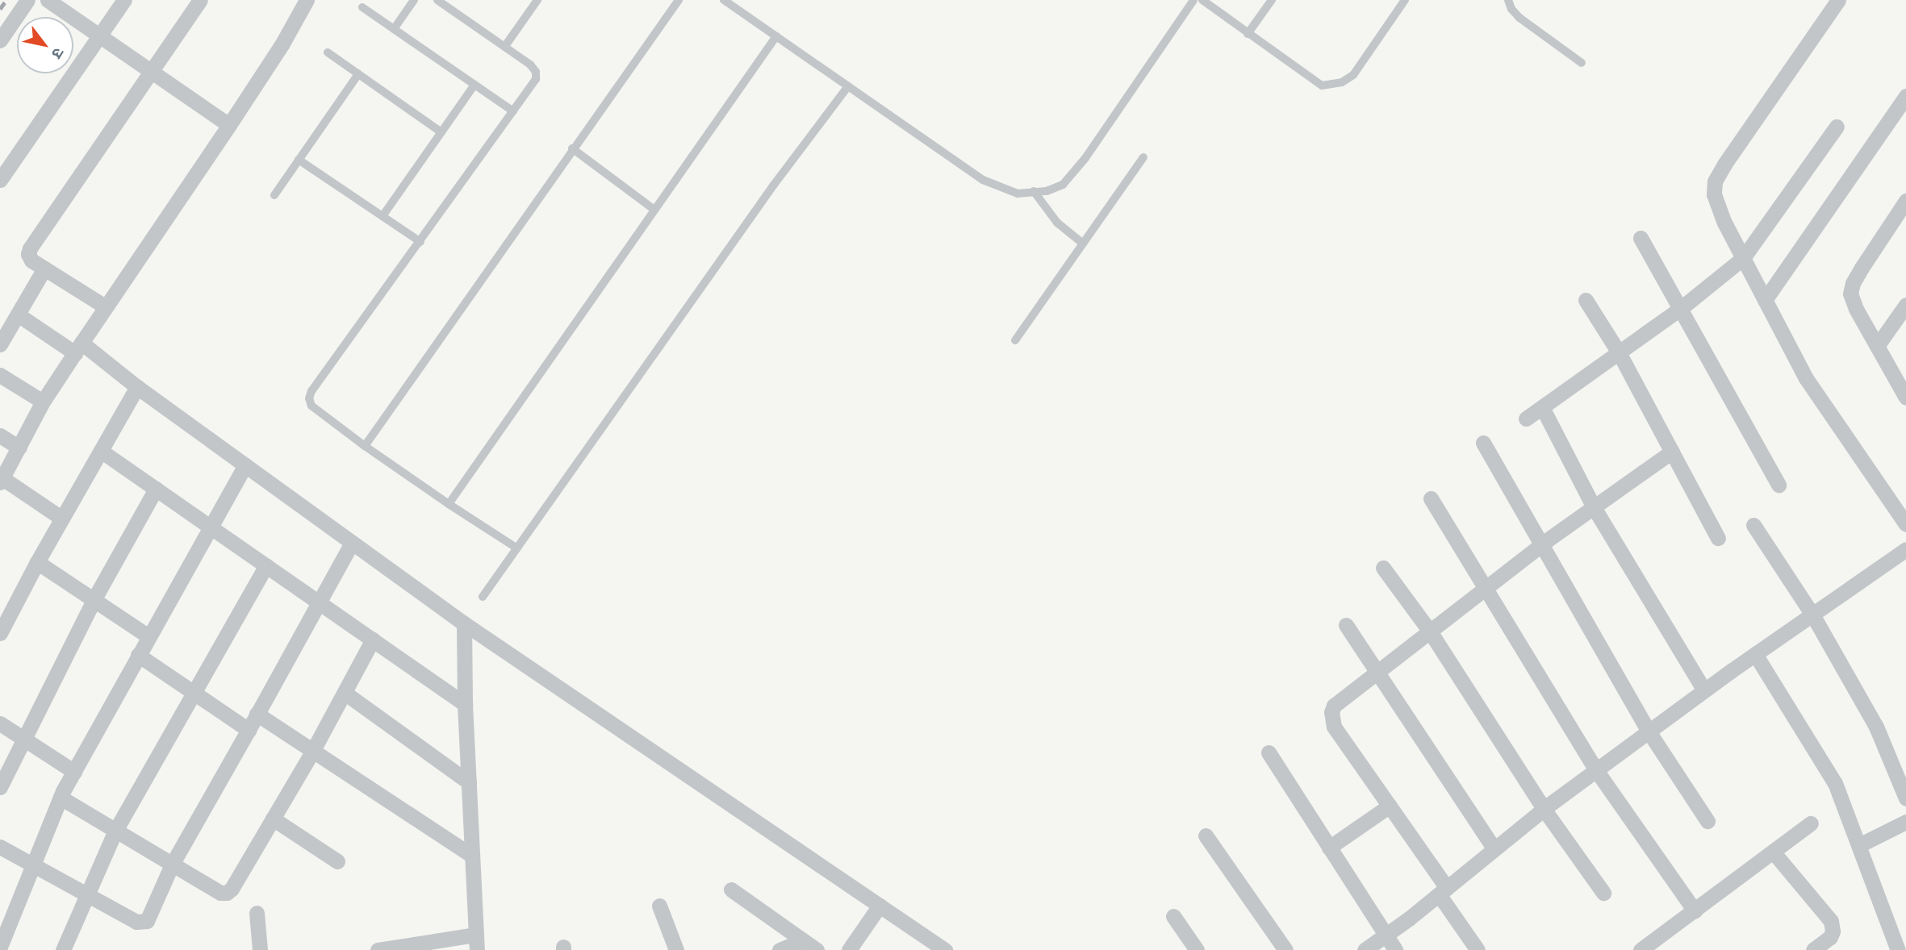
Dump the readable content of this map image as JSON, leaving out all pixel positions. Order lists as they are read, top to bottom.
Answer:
{
  "north": "bottom right"
}
